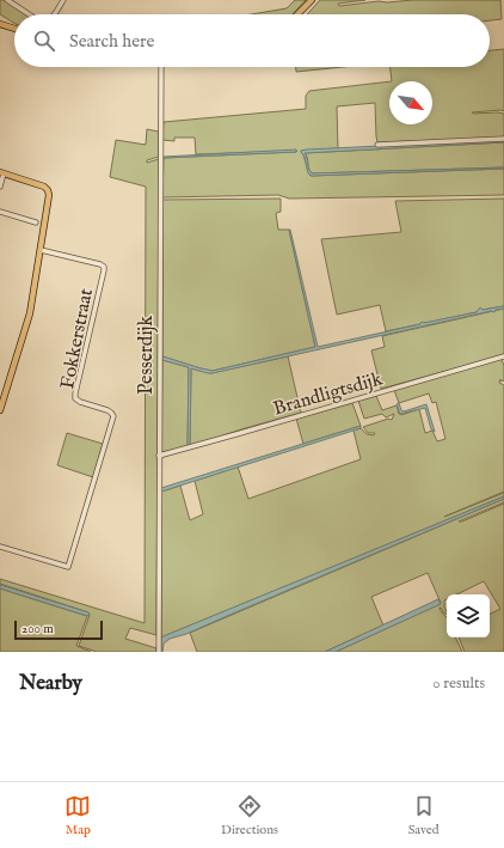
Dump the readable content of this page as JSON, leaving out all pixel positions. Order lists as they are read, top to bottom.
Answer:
{
  "streets": {
    "street": ["Fokkerstraat", "Pesserdijk", "Brandligtsdijk"]
  },
  "crossings": [
    ["Pesserdijk", "Brandligtsdijk"]
  ],
  "scale_bar": "200 m",
  "north": "bottom right",
  "page": {
    "search": "Search here",
    "scale": "200 m",
    "heading": ["Nearby", "0 results"],
    "nav": ["Map", "Directions", "Saved"]
  }
}
